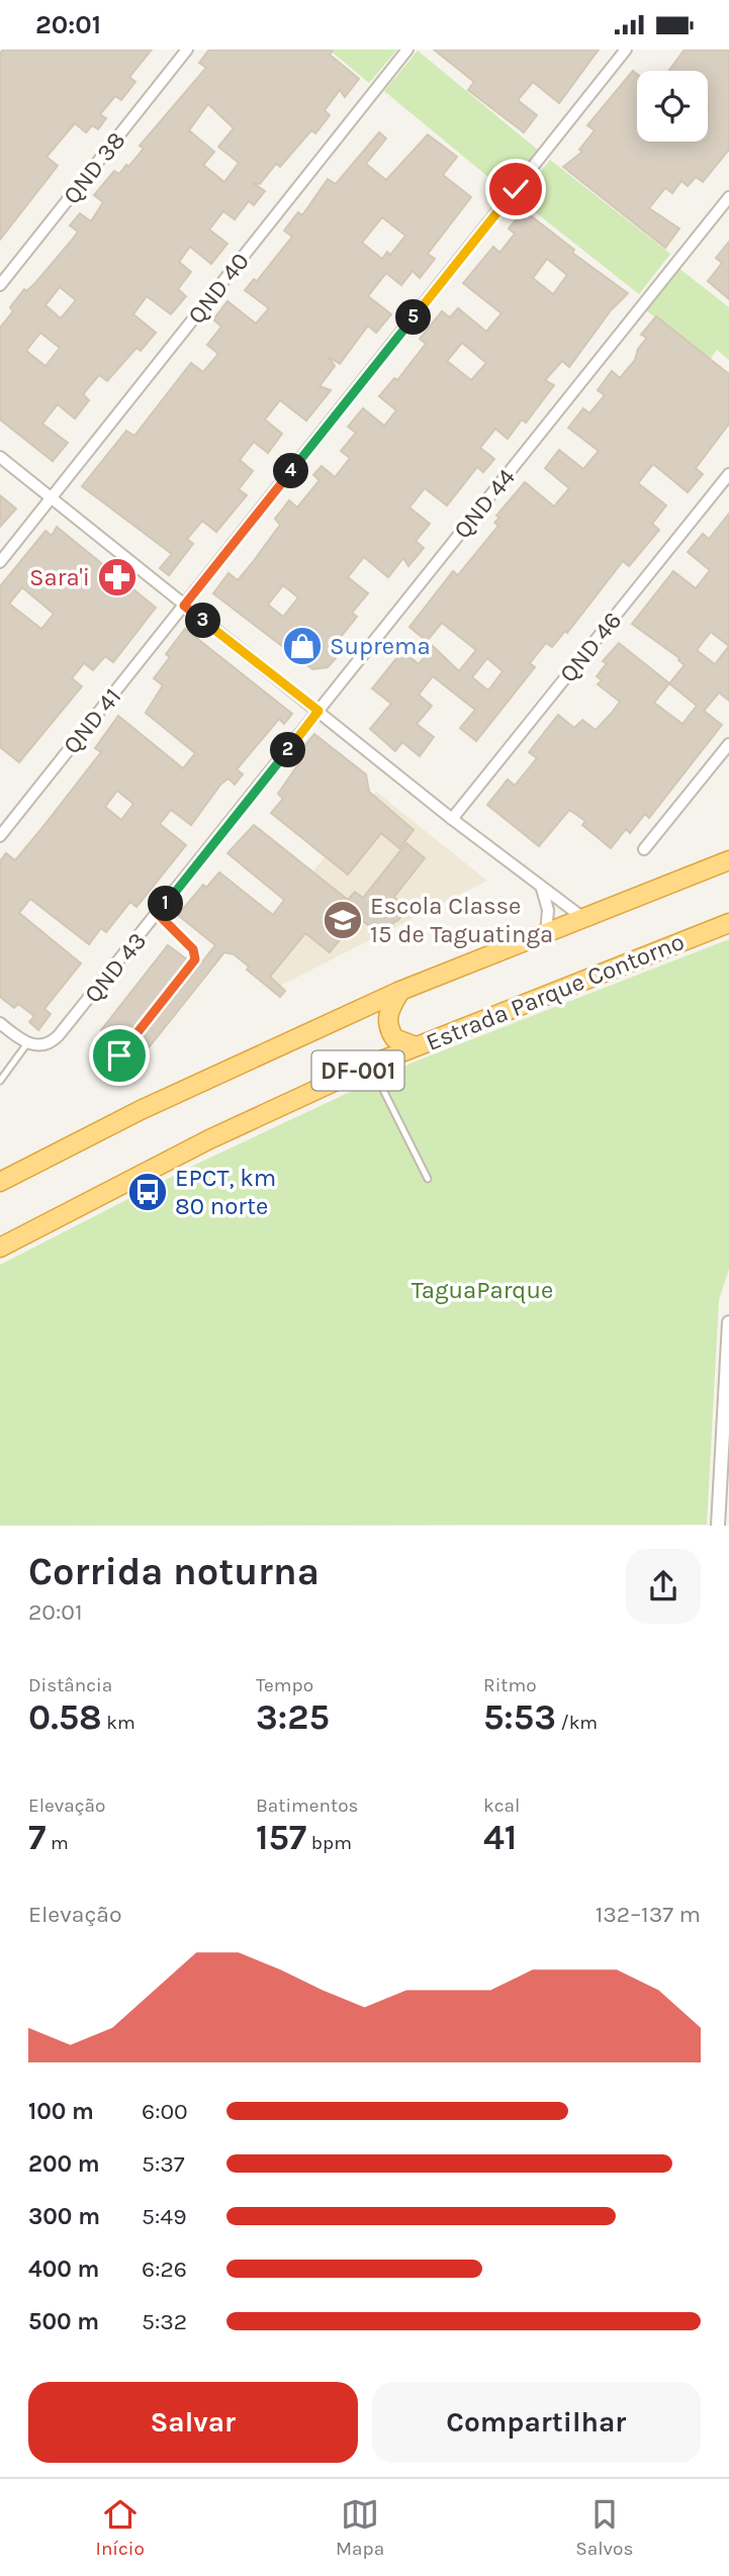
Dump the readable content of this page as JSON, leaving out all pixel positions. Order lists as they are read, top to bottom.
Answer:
{
  "streets": {
    "highway": ["Estrada Parque Contorno", "DF-001"],
    "street": [
      "QND 38",
      "QND 40",
      "QND 44",
      "QND 46",
      "QND 41",
      "QND 43"
    ]
  },
  "crossings": [
    ["QND 44", "QND 43"]
  ],
  "parks": ["TaguaParque"],
  "places": {
    "pharmacy": ["Sara'i"],
    "shop": ["Suprema"],
    "school or university": ["Escola Classe 15 de Taguatinga"],
    "bus stop": ["EPCT, km 80 norte"]
  },
  "page": {
    "status": "20:01",
    "pins": [
      "5",
      "4",
      "3",
      "2",
      "1"
    ],
    "heading": ["Corrida noturna", "20:01"],
    "stats": [
      ["Distância", "0.58 km"],
      ["Tempo", "3:25"],
      ["Ritmo", "5:53 /km"],
      ["Elevação", "7 m"],
      ["Batimentos", "157 bpm"],
      ["kcal", "41"]
    ],
    "chart": ["Elevação", "132–137 m"],
    "list": [
      {
        "name": "100 m",
        "note": "6:00"
      },
      {
        "name": "200 m",
        "note": "5:37"
      },
      {
        "name": "300 m",
        "note": "5:49"
      },
      {
        "name": "400 m",
        "note": "6:26"
      },
      {
        "name": "500 m",
        "note": "5:32"
      }
    ],
    "buttons": ["Salvar", "Compartilhar"],
    "tabs": ["Início", "Mapa", "Salvos"]
  }
}
